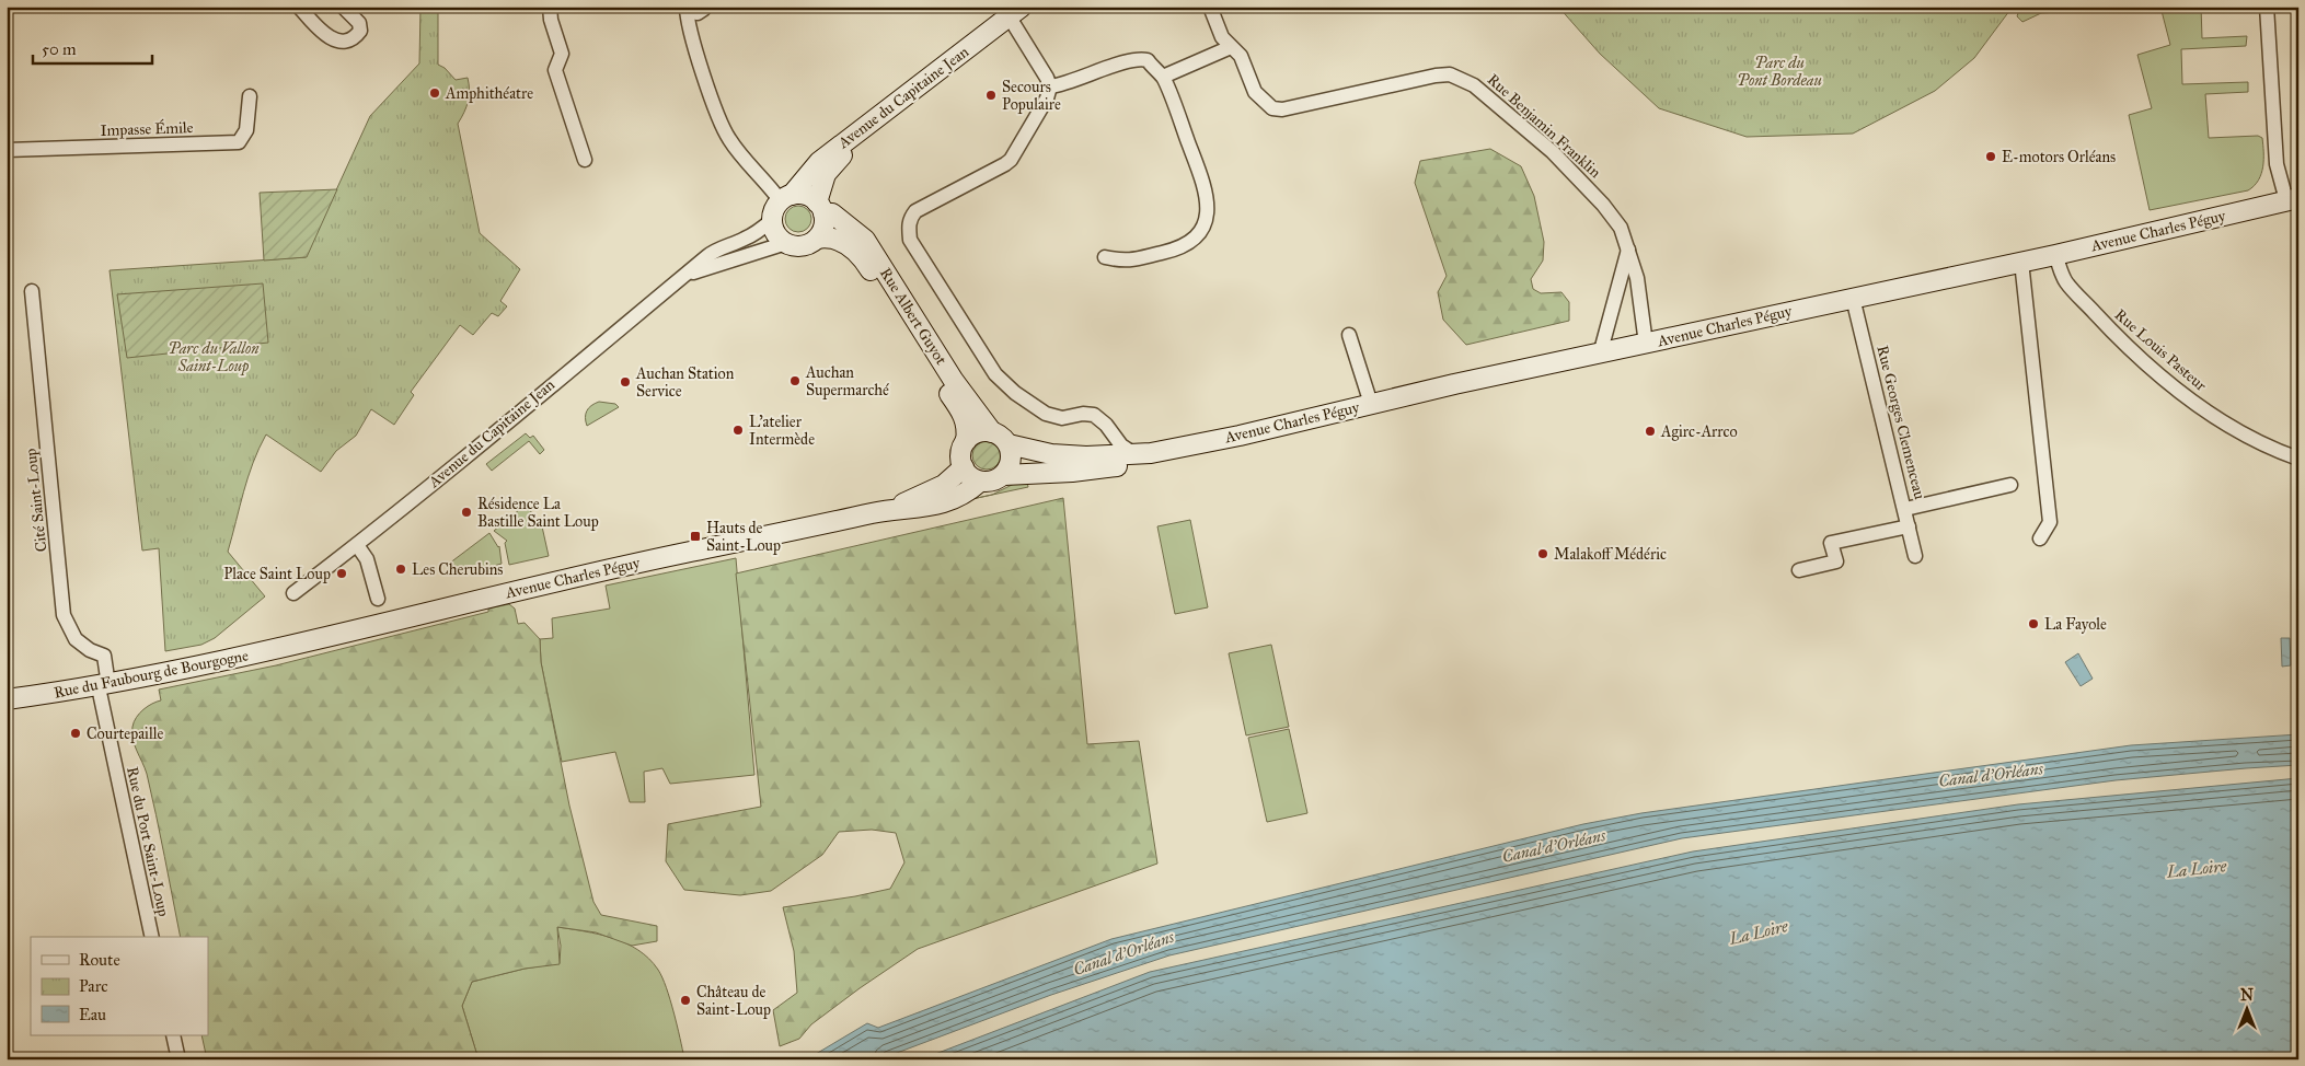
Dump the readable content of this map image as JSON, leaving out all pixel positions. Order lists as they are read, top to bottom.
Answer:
{
  "streets": {
    "main road": [
      "Avenue du Capitaine Jean",
      "Avenue Charles Péguy",
      "Rue Albert Guyot",
      "Rue du Faubourg de Bourgogne"
    ],
    "street": [
      "Rue Benjamin Franklin",
      "Impasse Émile",
      "Rue Louis Pasteur",
      "Rue Georges Clemenceau",
      "Cité Saint-Loup",
      "Rue du Port Saint-Loup"
    ]
  },
  "crossings": [
    ["Avenue du Capitaine Jean", "Rue Albert Guyot"],
    ["Rue Benjamin Franklin", "Avenue Charles Péguy"],
    ["Avenue Charles Péguy", "Rue Albert Guyot"],
    ["Avenue Charles Péguy", "Rue Louis Pasteur"],
    ["Avenue Charles Péguy", "Rue Georges Clemenceau"],
    ["Avenue Charles Péguy", "Rue du Faubourg de Bourgogne"],
    ["Cité Saint-Loup", "Rue du Faubourg de Bourgogne"],
    ["Cité Saint-Loup", "Rue du Port Saint-Loup"],
    ["Rue du Faubourg de Bourgogne", "Rue du Port Saint-Loup"]
  ],
  "water": ["Canal d'Orléans", "La Loire"],
  "parks": ["Parc du Pont Bordeau", "Parc du Vallon Saint-Loup"],
  "places": {
    "other": [
      "Amphithéatre",
      "Secours Populaire",
      "E-motors Orléans",
      "Auchan Supermarché",
      "Auchan Station Service",
      "L'atelier Intermède",
      "Agirc-Arrco",
      "Résidence La Bastille Saint Loup",
      "Malakoff Médéric",
      "Les Cherubins",
      "Place Saint Loup",
      "La Fayole",
      "Courtepaille",
      "Château de Saint-Loup"
    ],
    "transit": ["Hauts de Saint-Loup"]
  },
  "legend": ["Route", "Parc", "Eau"],
  "scale_bar": "50 m",
  "north": "top"
}
